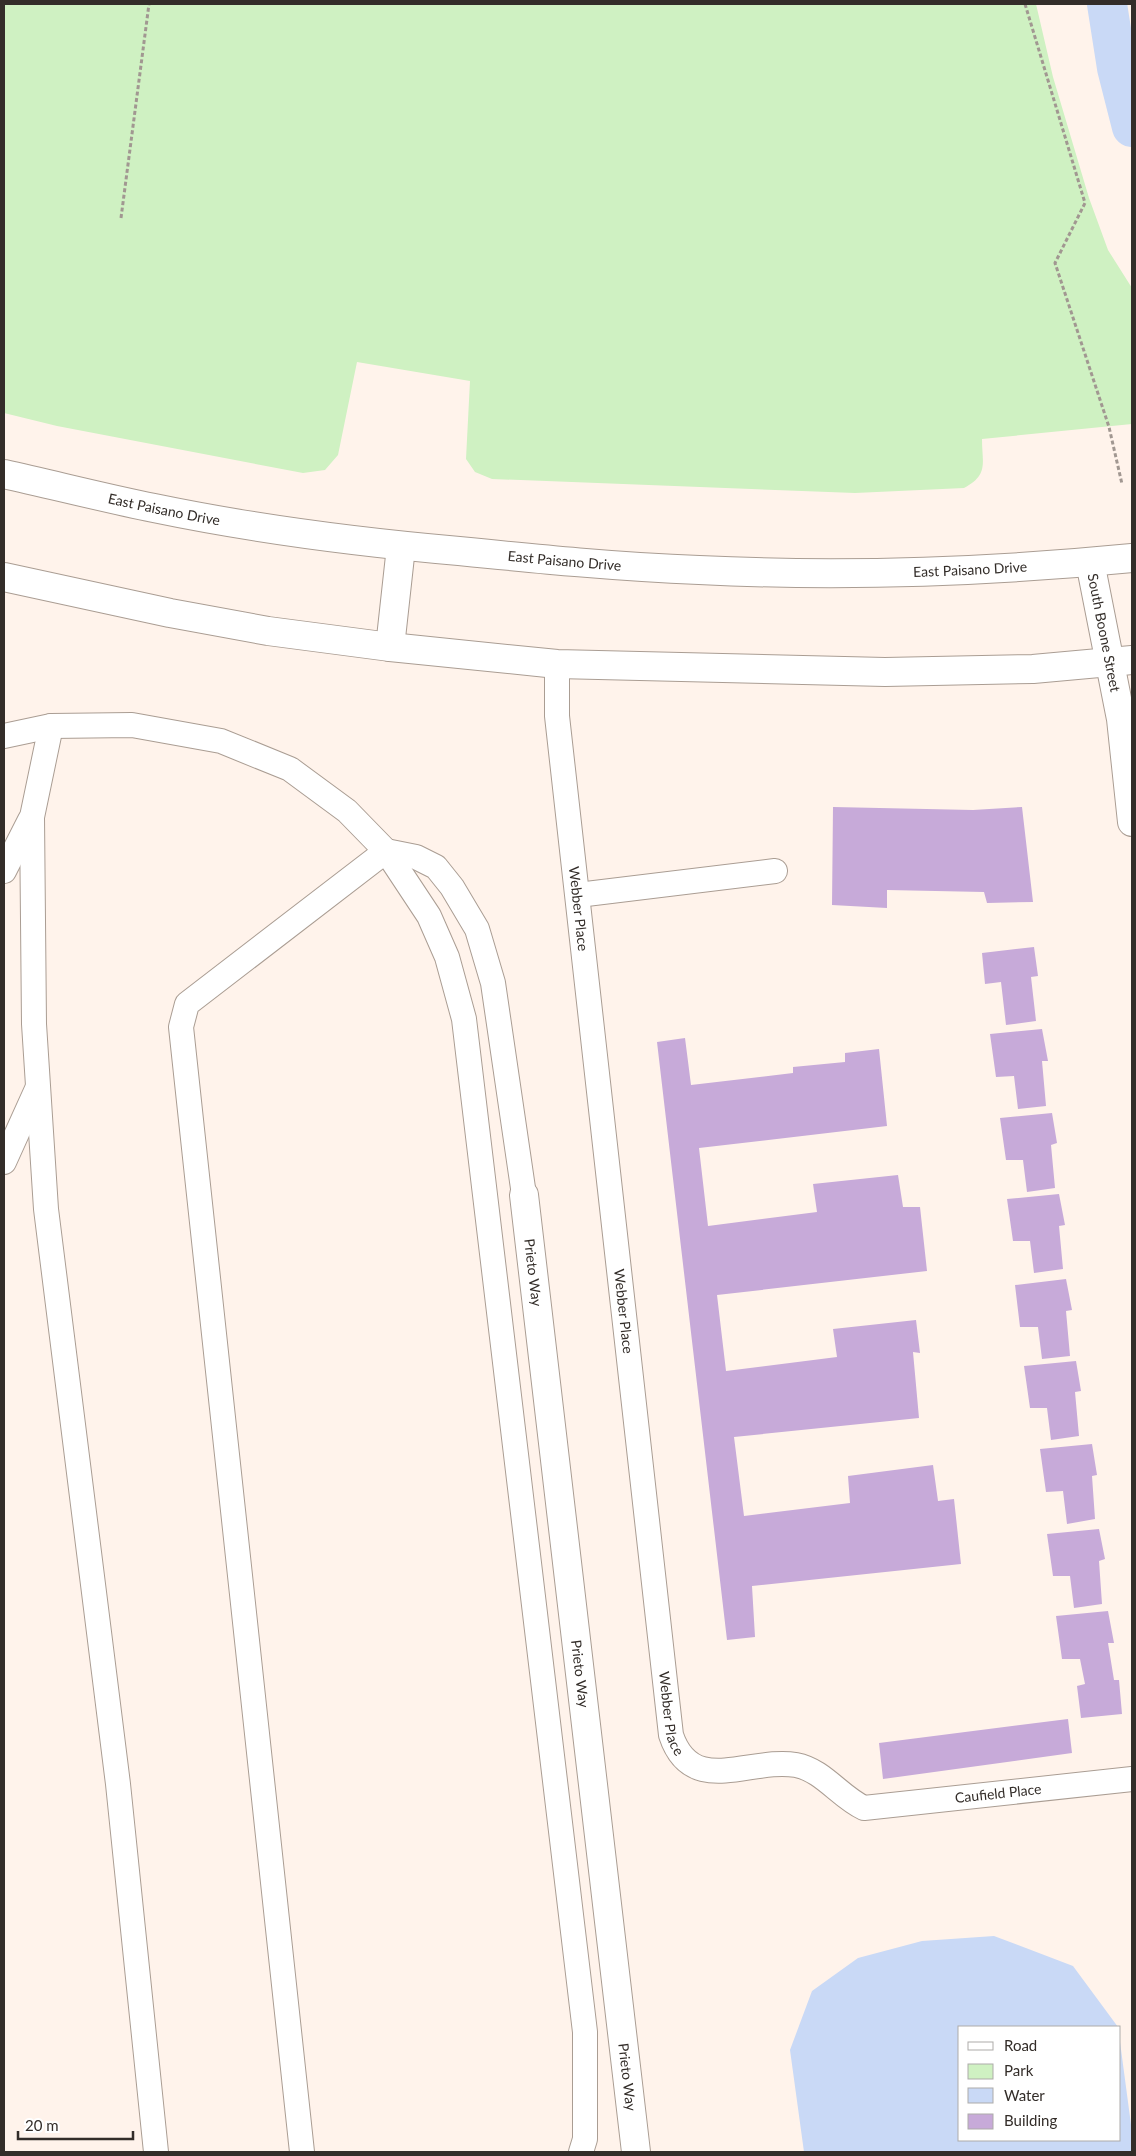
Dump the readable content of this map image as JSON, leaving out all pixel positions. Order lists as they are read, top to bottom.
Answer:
{
  "streets": {
    "main road": ["East Paisano Drive", "South Boone Street", "Prieto Way"],
    "lane": ["Webber Place", "Caufield Place"]
  },
  "crossings": [
    ["East Paisano Drive", "South Boone Street"],
    ["Webber Place", "Caufield Place"]
  ],
  "legend": [
    "Road",
    "Park",
    "Water",
    "Building"
  ],
  "scale_bar": "20 m"
}
